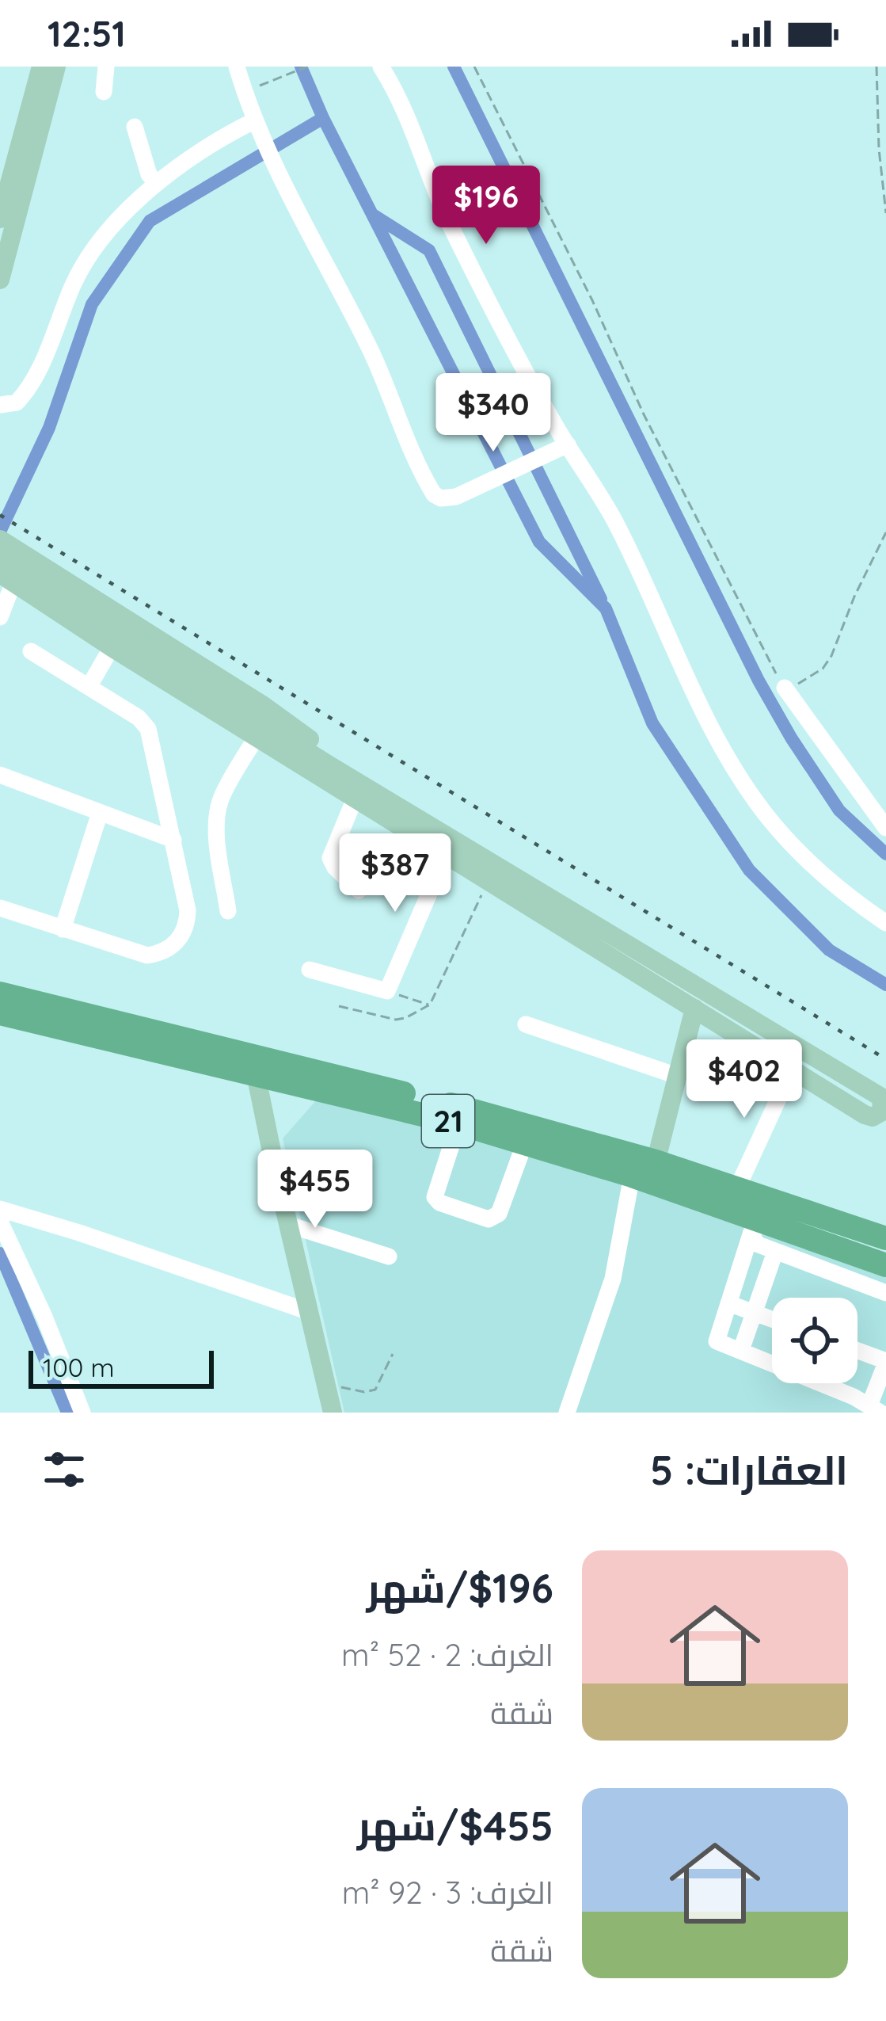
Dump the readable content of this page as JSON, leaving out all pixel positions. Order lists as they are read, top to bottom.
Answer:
{
  "streets": {
    "highway": ["21"]
  },
  "scale_bar": "100 m",
  "page": {
    "status": "12:51",
    "price": [
      "$196",
      "$340",
      "$387",
      "$402",
      "$455"
    ],
    "scale": "100 m",
    "heading": "العقارات: 5",
    "list": [
      {
        "name": "$196/شهر",
        "note": "الغرف: 2 · 52 m² · شقة"
      },
      {
        "name": "$455/شهر",
        "note": "الغرف: 3 · 92 m² · شقة"
      }
    ]
  }
}
